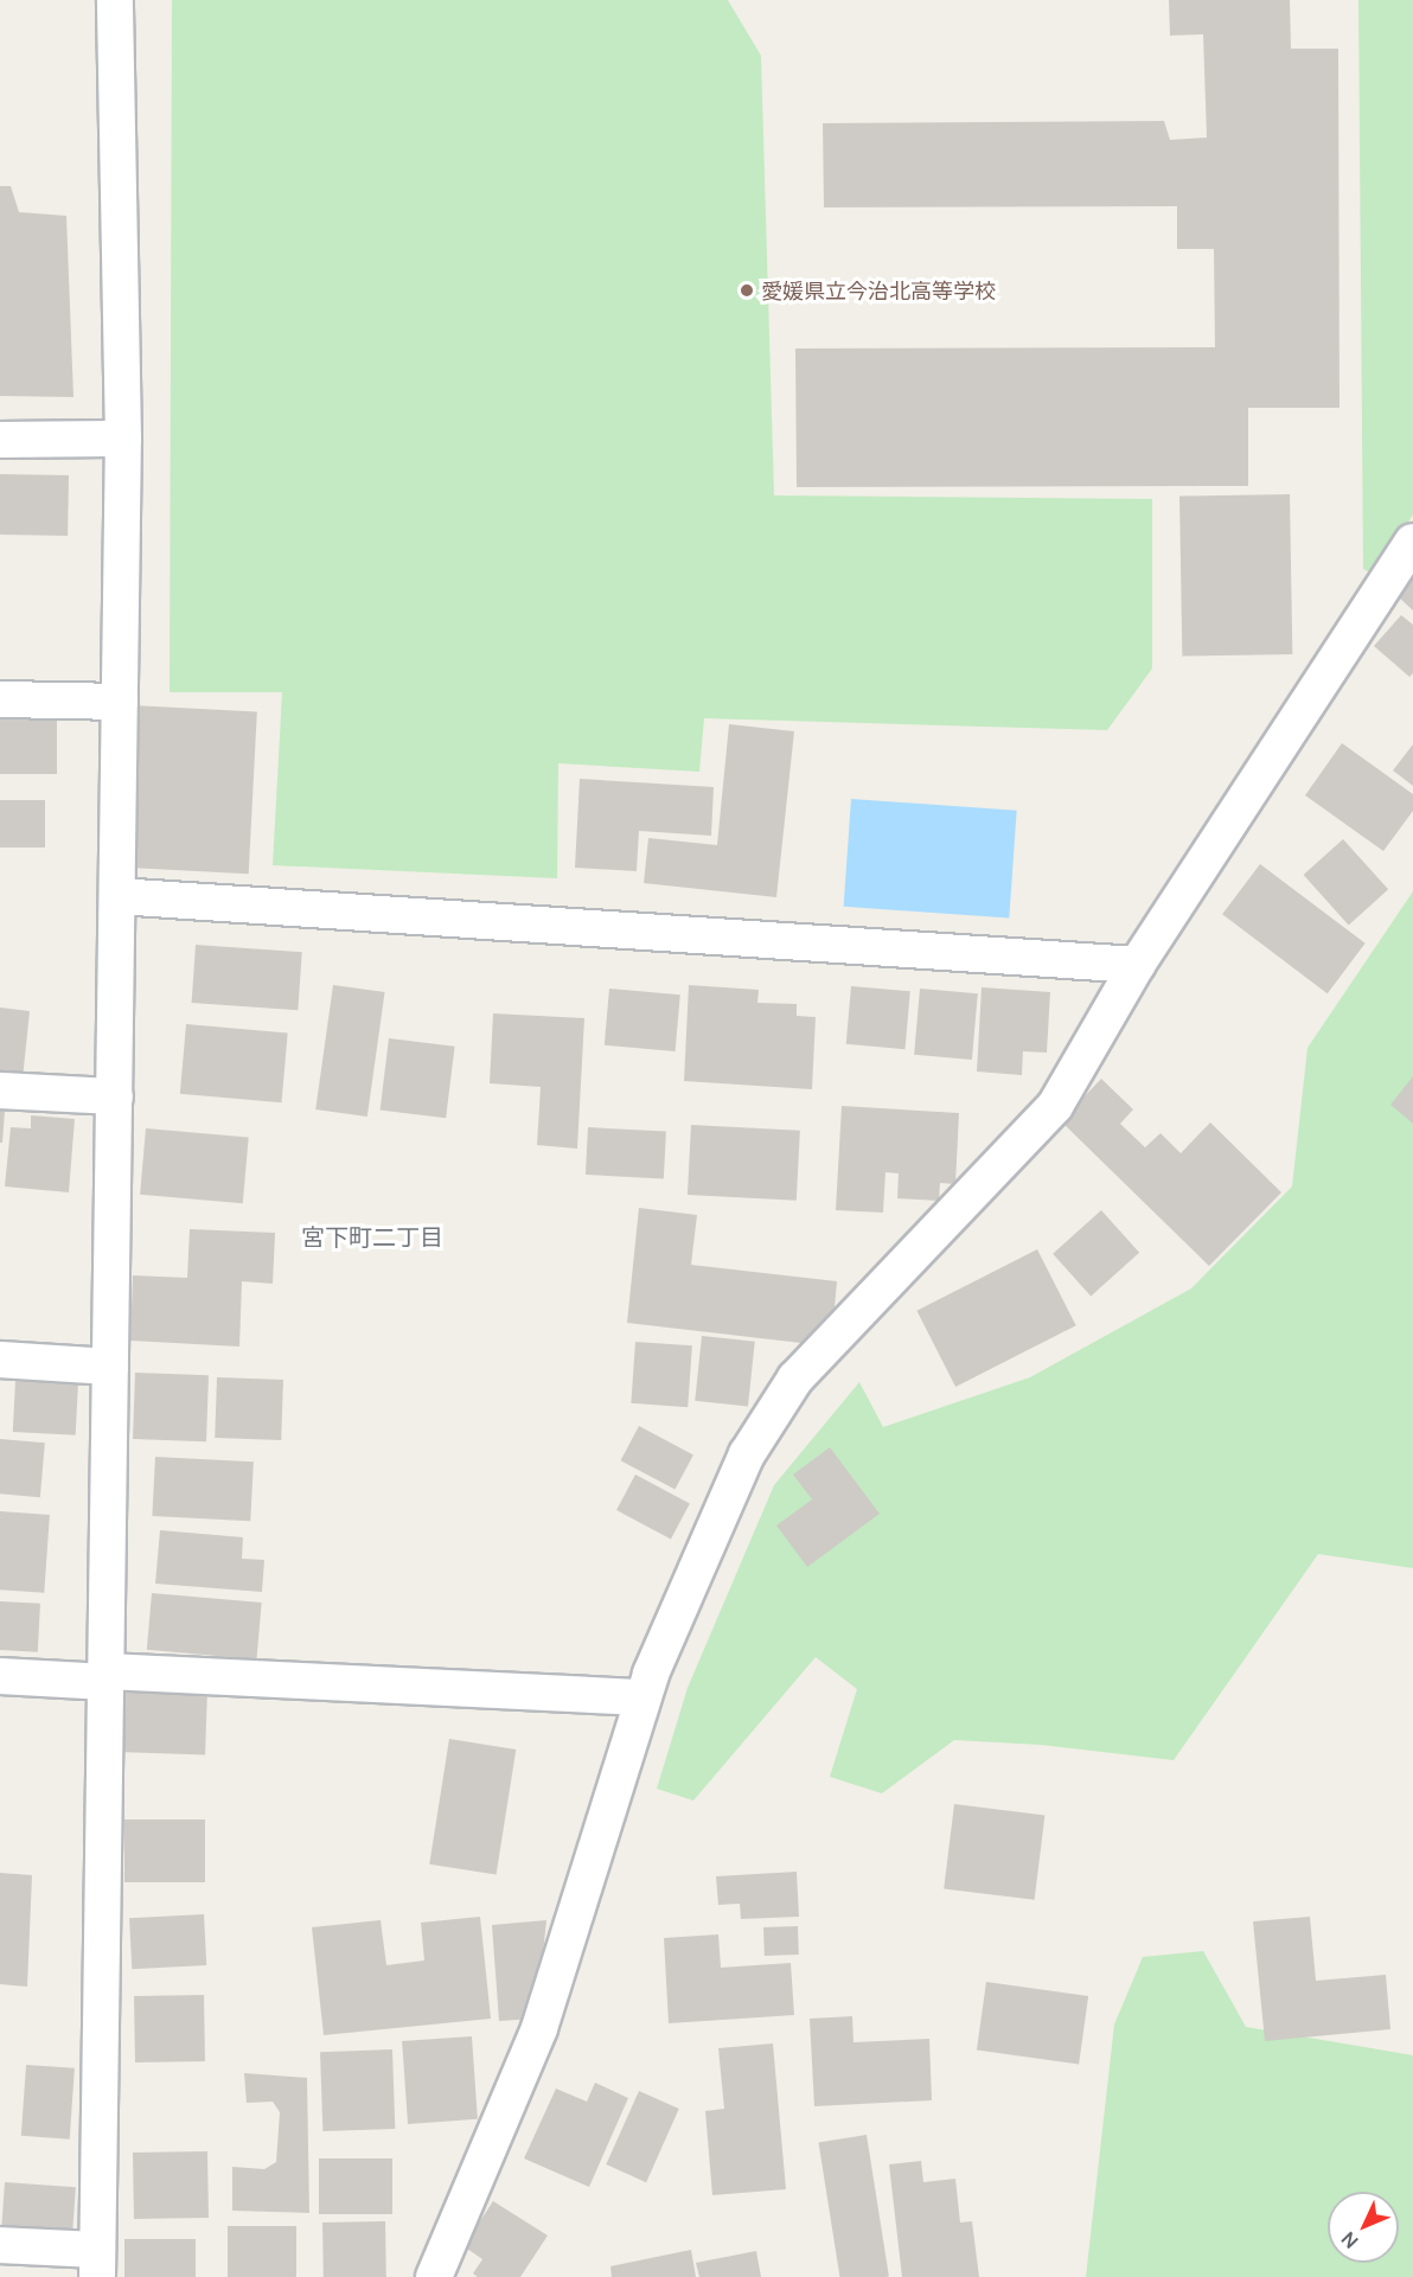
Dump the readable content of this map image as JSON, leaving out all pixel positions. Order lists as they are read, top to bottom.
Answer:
{
  "districts": ["宮下町二丁目"],
  "places": ["愛媛県立今治北高等学校"],
  "north": "bottom left"
}
